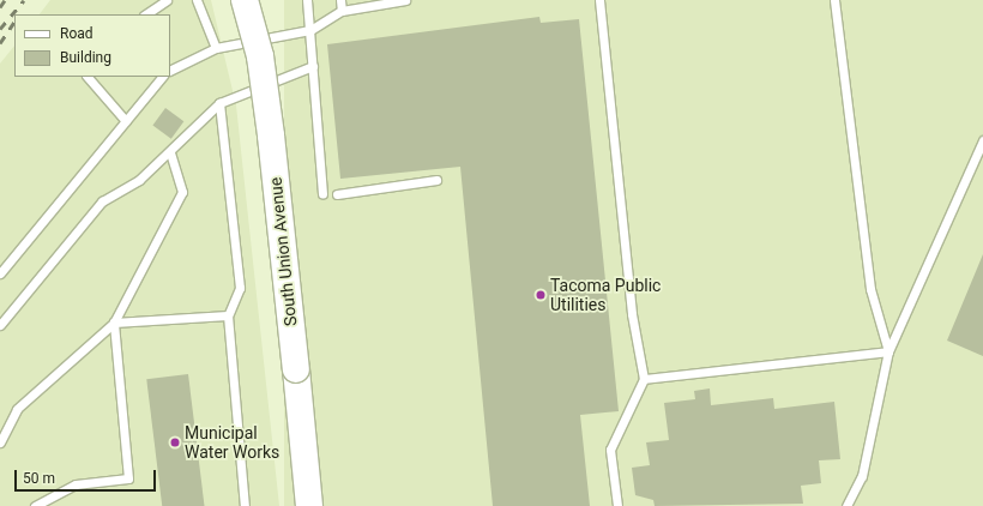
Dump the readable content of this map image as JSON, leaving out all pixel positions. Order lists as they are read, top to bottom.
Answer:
{
  "streets": {
    "main road": ["South Union Avenue"]
  },
  "places": ["Tacoma Public Utilities", "Municipal Water Works"],
  "legend": ["Road", "Building"],
  "scale_bar": "50 m"
}
